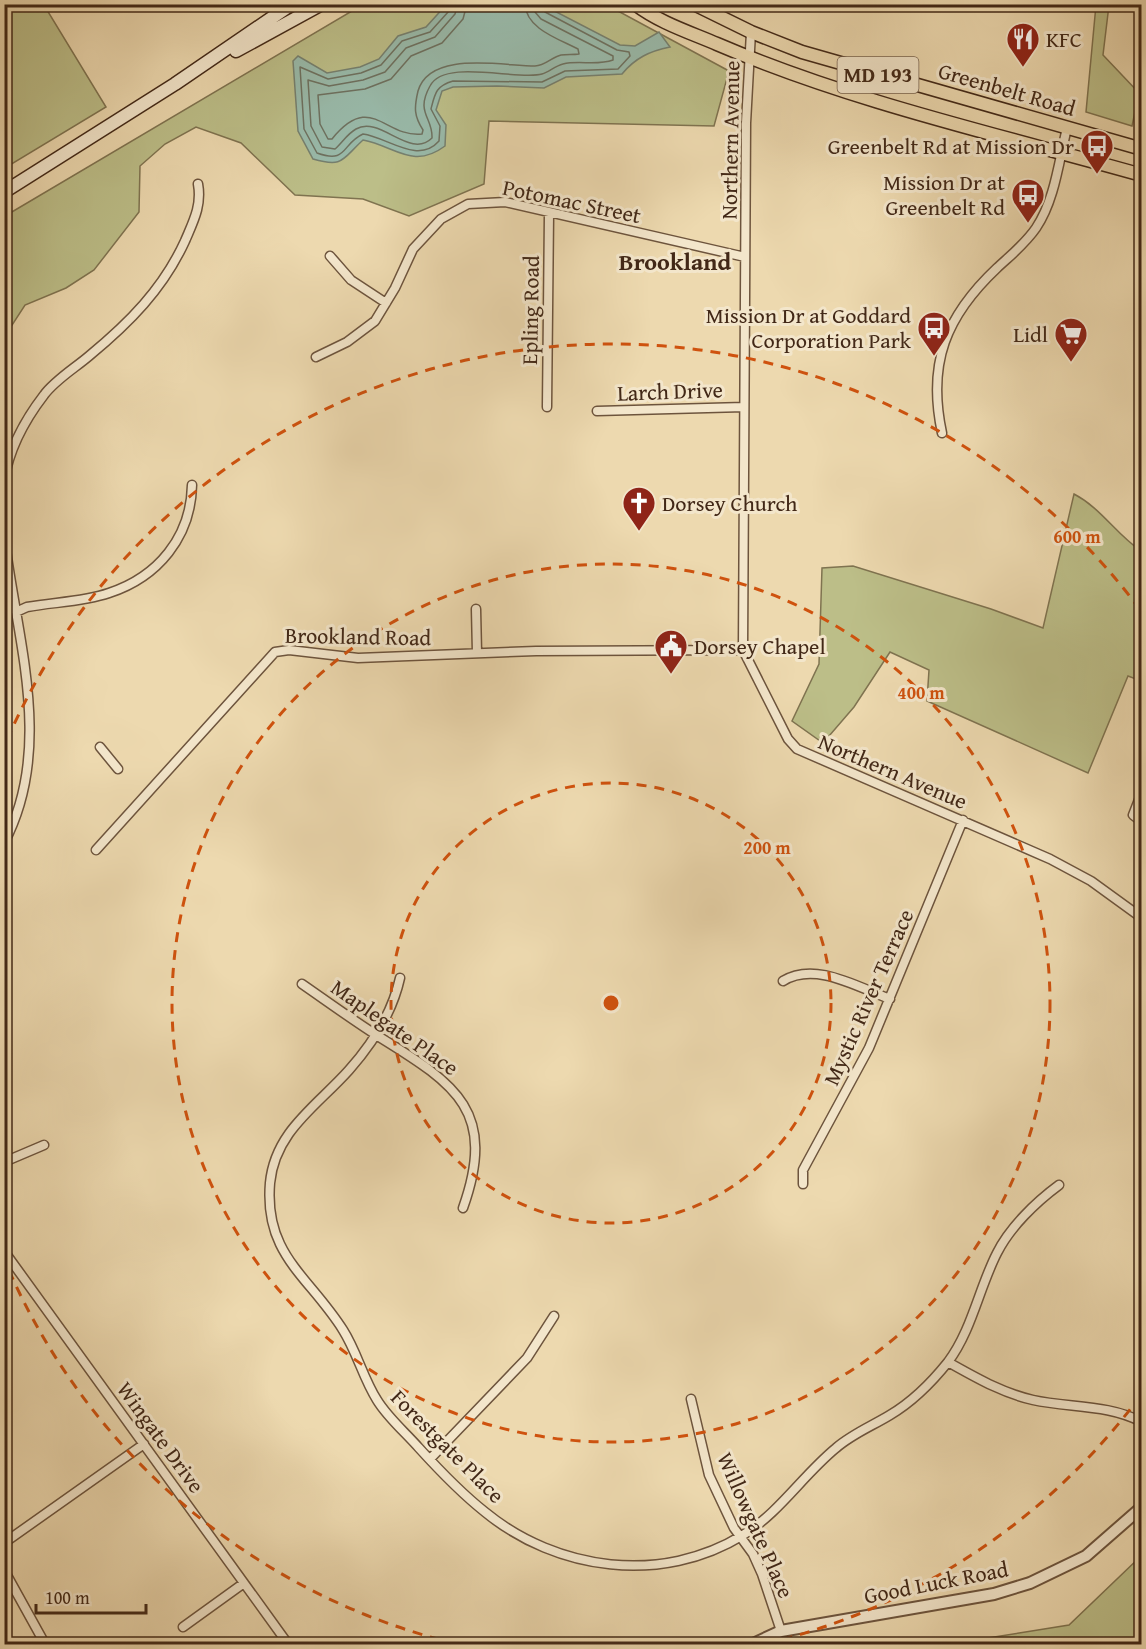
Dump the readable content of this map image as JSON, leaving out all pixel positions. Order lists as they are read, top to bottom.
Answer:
{
  "streets": {
    "main road": ["MD 193", "Greenbelt Road"],
    "street": [
      "Northern Avenue",
      "Potomac Street",
      "Epling Road",
      "Larch Drive",
      "Brookland Road",
      "Mystic River Terrace",
      "Maplegate Place",
      "Wingate Drive",
      "Forestgate Place",
      "Willowgate Place",
      "Good Luck Road"
    ]
  },
  "crossings": [
    ["Greenbelt Road", "Northern Avenue"],
    ["Northern Avenue", "Potomac Street"],
    ["Northern Avenue", "Larch Drive"],
    ["Northern Avenue", "Brookland Road"],
    ["Northern Avenue", "Mystic River Terrace"],
    ["Potomac Street", "Epling Road"],
    ["Maplegate Place", "Forestgate Place"],
    ["Forestgate Place", "Willowgate Place"],
    ["Willowgate Place", "Good Luck Road"]
  ],
  "districts": ["Brookland"],
  "places": {
    "restaurant": ["KFC"],
    "bus stop": ["Greenbelt Rd at Mission Dr", "Mission Dr at Greenbelt Rd", "Mission Dr at Goddard Corporation Park"],
    "supermarket": ["Lidl"],
    "church": ["Dorsey Church"],
    "public building": ["Dorsey Chapel"]
  },
  "scale_bar": "100 m",
  "rings": ["600 m", "400 m", "200 m"]
}
